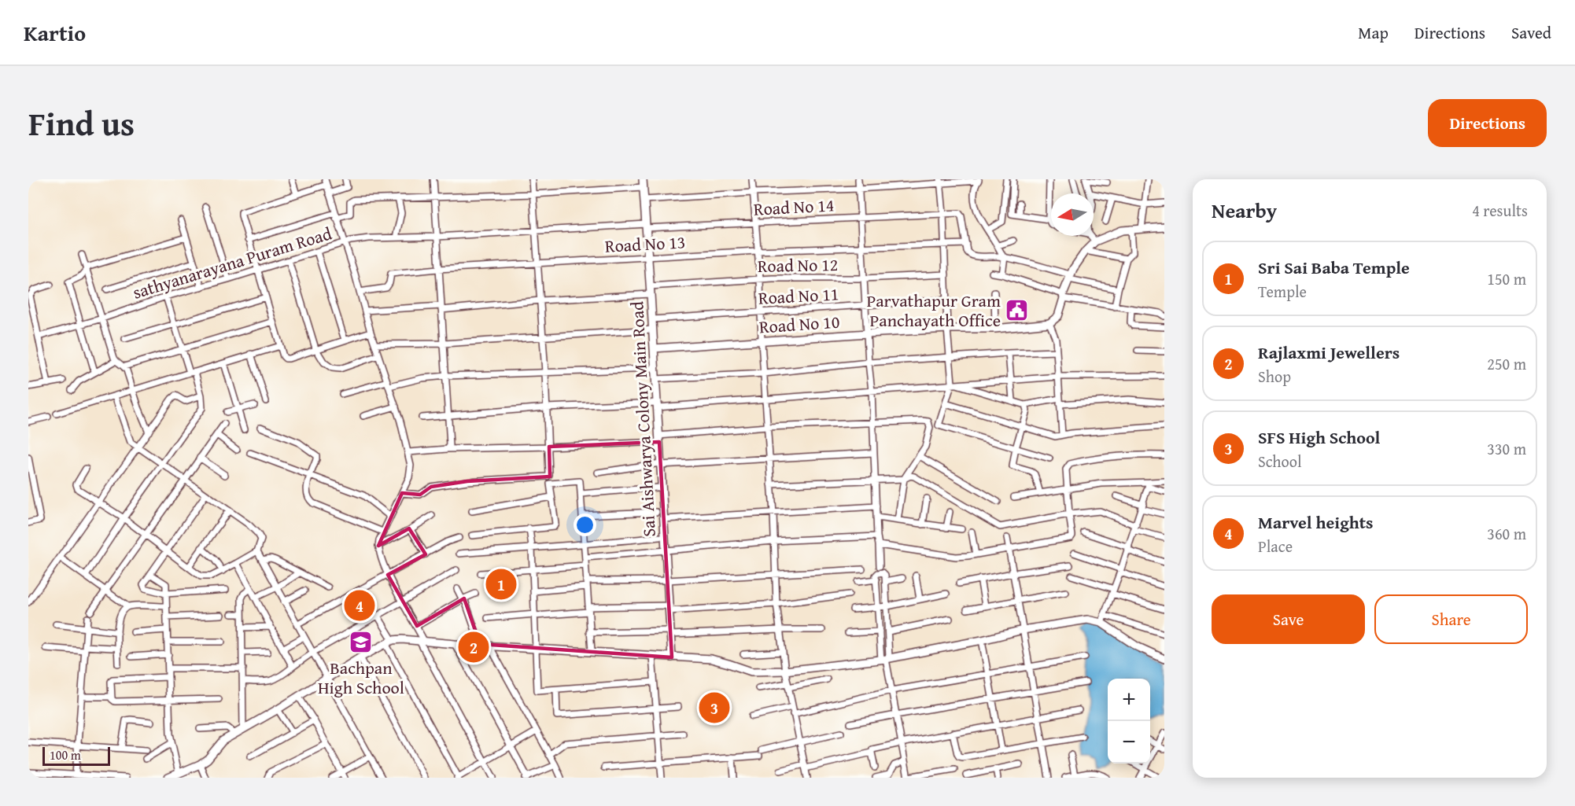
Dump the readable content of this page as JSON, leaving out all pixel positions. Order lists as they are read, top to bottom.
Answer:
{
  "streets": {
    "street": [
      "Road No 14",
      "Road No 13",
      "sathyanarayana Puram Road",
      "Road No 12",
      "Road No 11",
      "Road No 10",
      "Sai Aishwarya Colony Main Road"
    ]
  },
  "crossings": [
    ["Road No 14", "sathyanarayana Puram Road"],
    ["Road No 14", "Sai Aishwarya Colony Main Road"],
    ["Road No 13", "Sai Aishwarya Colony Main Road"],
    ["Road No 12", "Sai Aishwarya Colony Main Road"],
    ["Road No 11", "Sai Aishwarya Colony Main Road"],
    ["Road No 10", "Sai Aishwarya Colony Main Road"]
  ],
  "places": {
    "public building": ["Parvathapur Gram Panchayath Office"],
    "school or university": ["Bachpan High School"]
  },
  "scale_bar": "100 m",
  "north": "left",
  "page": {
    "header": "Kartio",
    "nav": ["Map", "Directions", "Saved"],
    "title": "Find us",
    "buttons": [
      "Directions",
      ["Save", "Share"]
    ],
    "heading": ["Nearby", "4 results"],
    "list": [
      {
        "mark": "1",
        "name": "Sri Sai Baba Temple",
        "note": "Temple",
        "value": "150 m"
      },
      {
        "mark": "2",
        "name": "Rajlaxmi Jewellers",
        "note": "Shop",
        "value": "250 m"
      },
      {
        "mark": "3",
        "name": "SFS High School",
        "note": "School",
        "value": "330 m"
      },
      {
        "mark": "4",
        "name": "Marvel heights",
        "note": "Place",
        "value": "360 m"
      }
    ],
    "pins": [
      "1",
      "4",
      "2",
      "3"
    ],
    "map_buttons": ["+", "−"],
    "scale": "100 m"
  }
}
